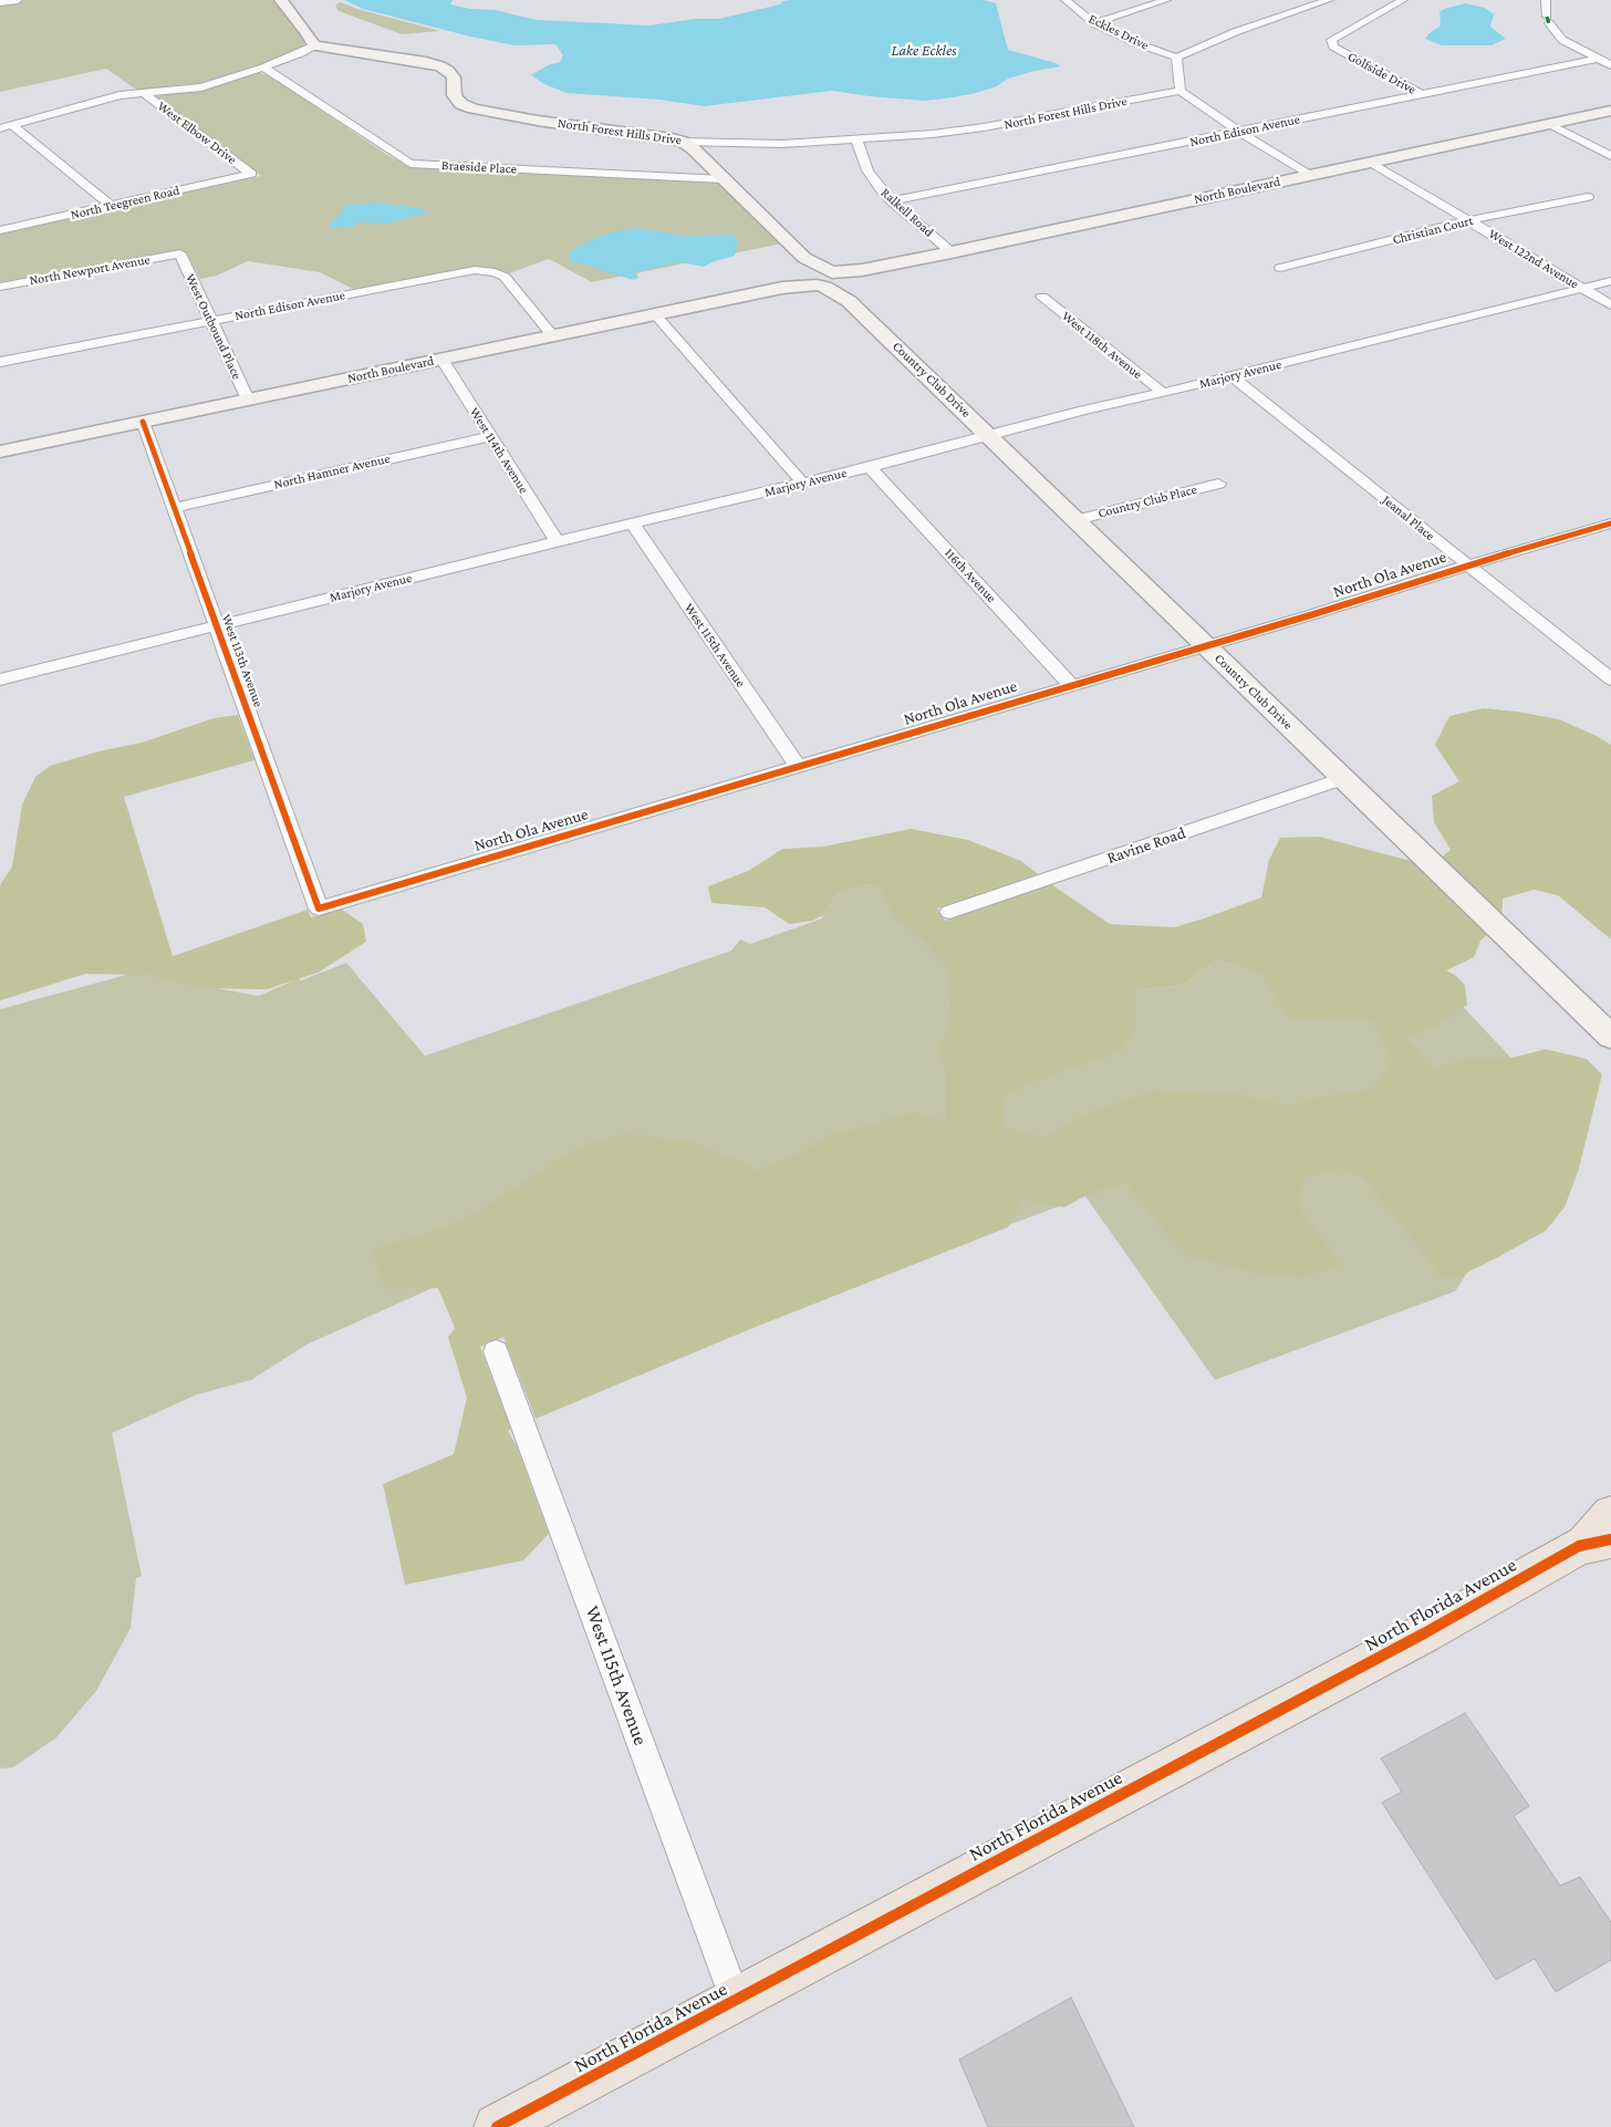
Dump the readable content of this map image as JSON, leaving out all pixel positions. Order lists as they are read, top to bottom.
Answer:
{
  "streets": {
    "main road": ["North Florida Avenue"],
    "street": [
      "Eckles Drive",
      "Golfside Drive",
      "North Forest Hills Drive",
      "North Edison Avenue",
      "West Elbow Drive",
      "Braeside Place",
      "North Boulevard",
      "North Teegreen Road",
      "Ralkell Road",
      "Christian Court",
      "West 122nd Avenue",
      "North Newport Avenue",
      "West Outbound Place",
      "West 118th Avenue",
      "Marjory Avenue",
      "Country Club Drive",
      "West 114th Avenue",
      "North Hamner Avenue",
      "Country Club Place",
      "Jeanal Place",
      "North Ola Avenue",
      "116th Avenue",
      "West 115th Avenue",
      "West 113th Avenue",
      "Ravine Road"
    ]
  },
  "crossings": [
    ["Golfside Drive", "North Edison Avenue"],
    ["North Forest Hills Drive", "Ralkell Road"],
    ["North Forest Hills Drive", "Country Club Drive"],
    ["North Edison Avenue", "North Boulevard"],
    ["North Edison Avenue", "Ralkell Road"],
    ["North Edison Avenue", "West Outbound Place"],
    ["West Elbow Drive", "North Teegreen Road"],
    ["Braeside Place", "Country Club Drive"],
    ["North Boulevard", "Ralkell Road"],
    ["North Boulevard", "West 122nd Avenue"],
    ["North Boulevard", "West Outbound Place"],
    ["North Boulevard", "Country Club Drive"],
    ["North Boulevard", "West 114th Avenue"],
    ["North Boulevard", "West 113th Avenue"],
    ["Christian Court", "West 122nd Avenue"],
    ["West 122nd Avenue", "Marjory Avenue"],
    ["North Newport Avenue", "West Outbound Place"],
    ["West 118th Avenue", "Marjory Avenue"],
    ["Marjory Avenue", "Country Club Drive"],
    ["Marjory Avenue", "West 114th Avenue"],
    ["Marjory Avenue", "Jeanal Place"],
    ["Marjory Avenue", "116th Avenue"],
    ["Marjory Avenue", "West 115th Avenue"],
    ["Marjory Avenue", "West 113th Avenue"],
    ["Country Club Drive", "Country Club Place"],
    ["Country Club Drive", "North Ola Avenue"],
    ["Country Club Drive", "Ravine Road"],
    ["West 114th Avenue", "North Hamner Avenue"],
    ["North Hamner Avenue", "West 113th Avenue"],
    ["Jeanal Place", "North Ola Avenue"],
    ["North Ola Avenue", "116th Avenue"],
    ["North Ola Avenue", "West 115th Avenue"],
    ["North Ola Avenue", "West 113th Avenue"],
    ["West 115th Avenue", "North Florida Avenue"]
  ],
  "water": ["Lake Eckles"]
}
